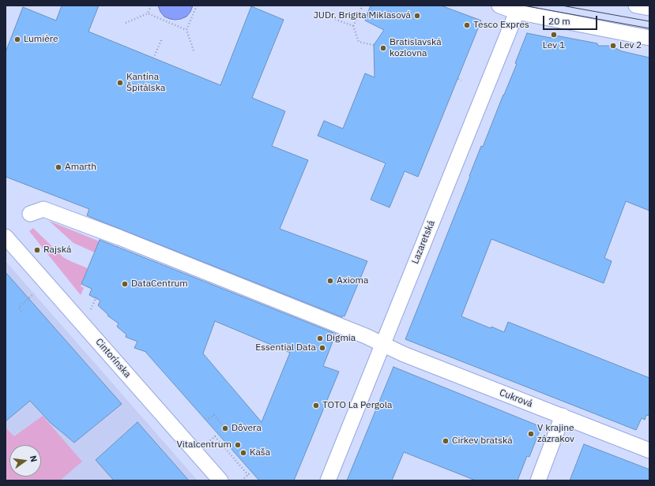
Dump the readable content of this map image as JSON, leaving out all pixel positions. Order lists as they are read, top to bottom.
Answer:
{
  "streets": {
    "street": ["Lazaretská", "Cintorínska", "Cukrová"]
  },
  "crossings": [
    ["Lazaretská", "Cukrová"]
  ],
  "places": [
    "JUDr. Brigita Miklasová",
    "Tesco Expres",
    "Lev 1",
    "Lumière",
    "Lev 2",
    "Bratislavská kozlovna",
    "Kantína Špitálska",
    "Amarth",
    "Rajská",
    "Axioma",
    "DataCentrum",
    "Digmia",
    "Essential Data",
    "TOTO La Pergola",
    "Dôvera",
    "V krajine zázrakov",
    "Cirkev bratská",
    "Vitalcentrum",
    "Kaša"
  ],
  "scale_bar": "20 m",
  "north": "right"
}
